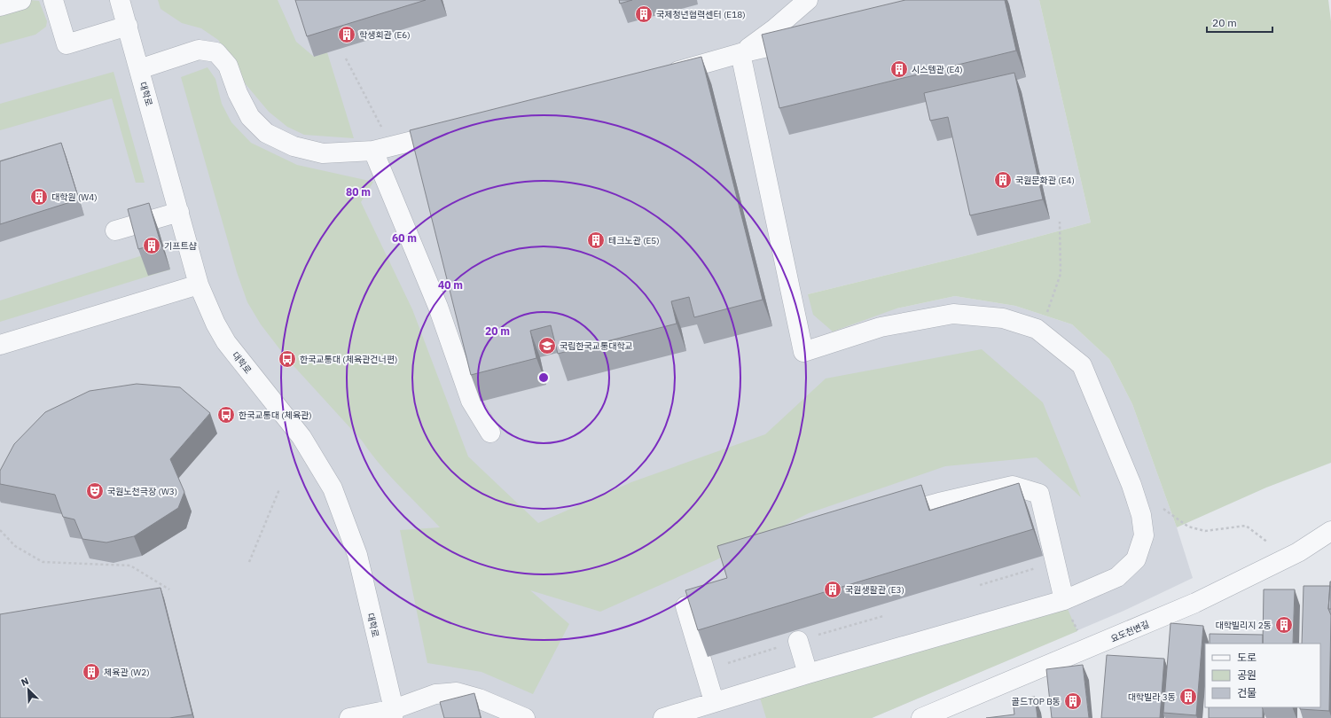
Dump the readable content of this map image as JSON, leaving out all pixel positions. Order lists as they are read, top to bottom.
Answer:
{
  "streets": {
    "street": ["대학로", "요도천변길"]
  },
  "places": {
    "building": [
      "국제청년협력센터 (E18)",
      "학생회관 (E6)",
      "시스템관 (E4)",
      "국원문화관 (E4)",
      "대학원 (W4)",
      "테크노관 (E5)",
      "기프트샵",
      "국원생활관 (E3)",
      "대학빌리지 2동",
      "체육관 (W2)",
      "대학빌라 3동",
      "골드TOP B동"
    ],
    "school or university": ["국립한국교통대학교"],
    "bus stop": ["한국교통대 (체육관건너편)", "한국교통대 (체육관)"],
    "theatre": ["국원노천극장 (W3)"]
  },
  "legend": ["도로", "공원", "건물"],
  "scale_bar": "20 m",
  "north": "top left",
  "rings": [
    "80 m",
    "60 m",
    "40 m",
    "20 m"
  ]
}
